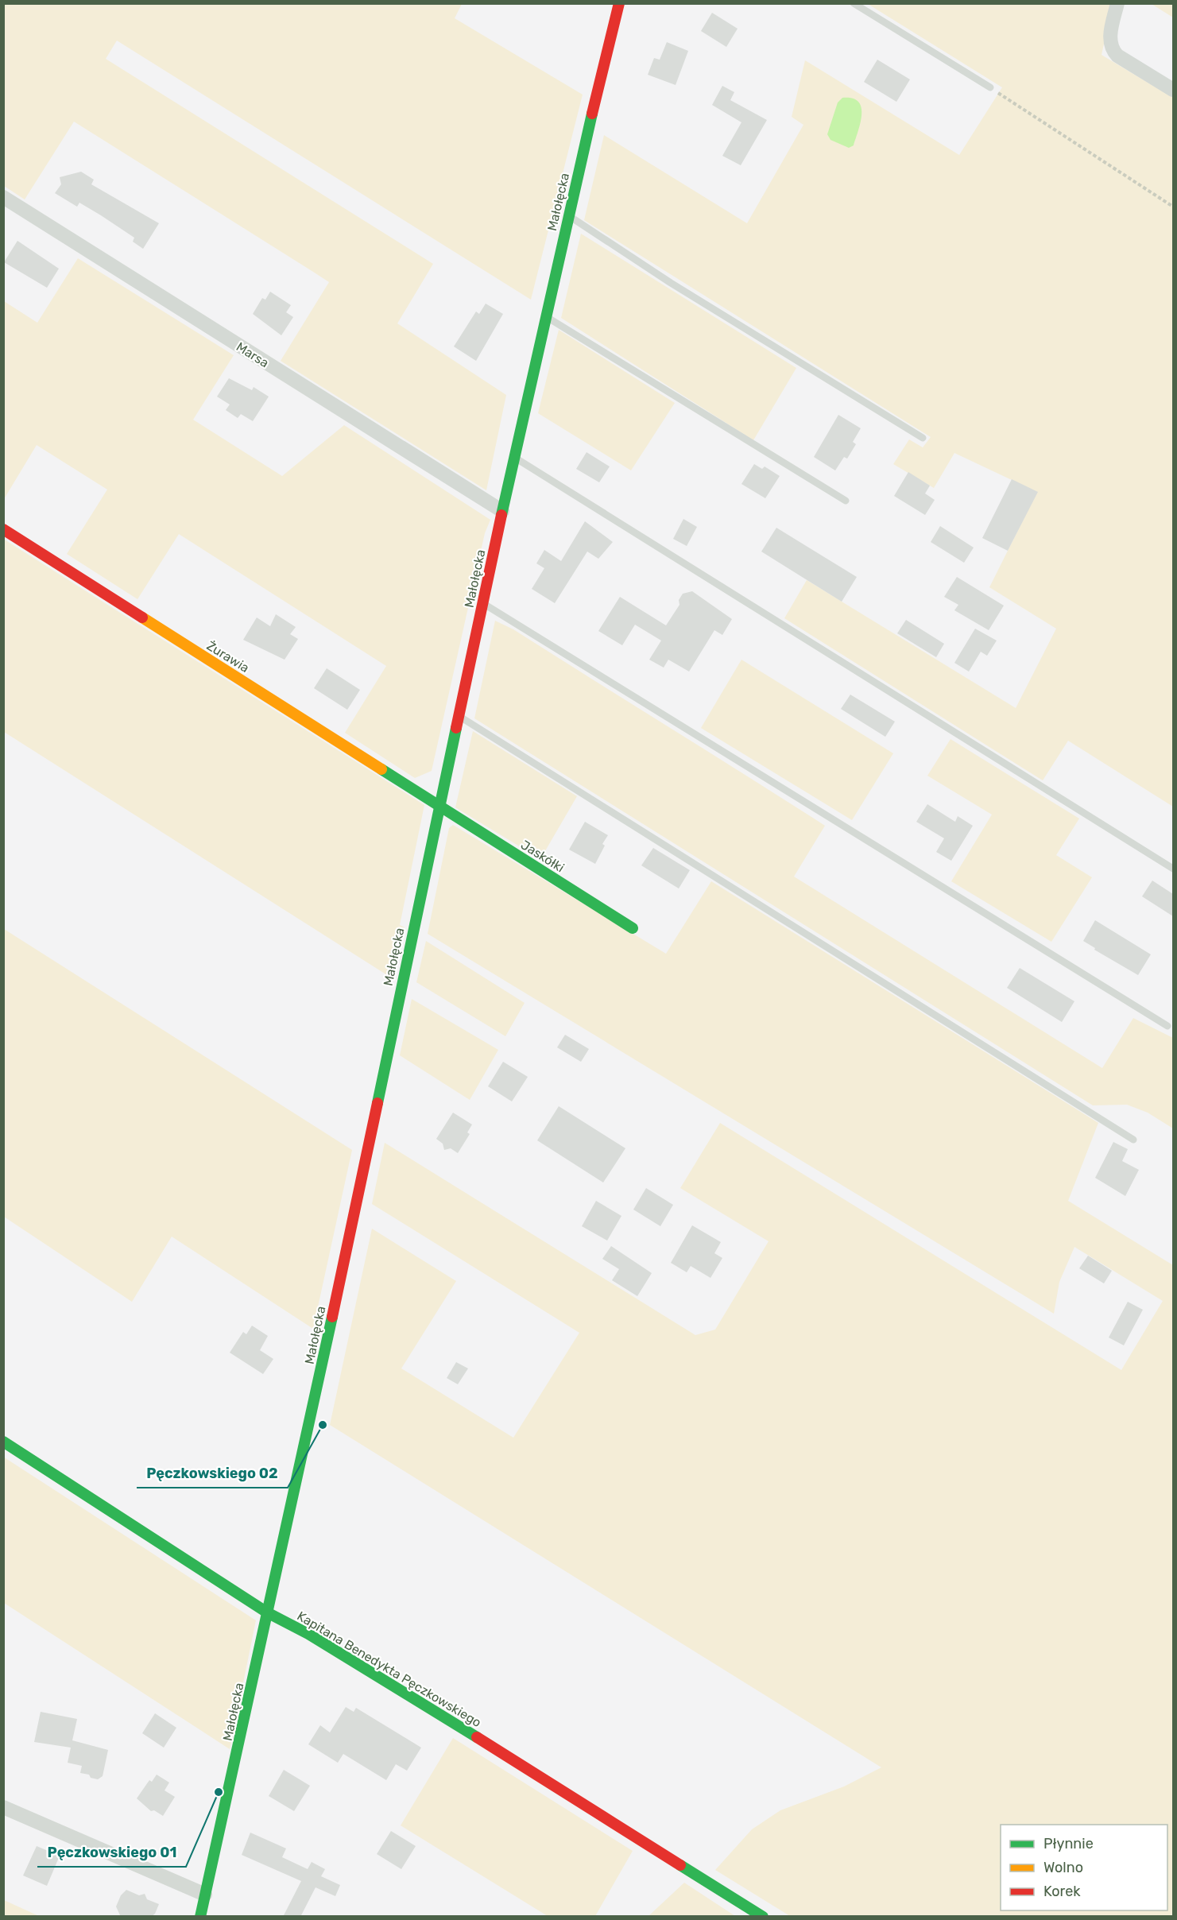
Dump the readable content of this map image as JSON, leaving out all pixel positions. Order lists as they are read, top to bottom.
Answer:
{
  "streets": {
    "street": [
      "Małołęcka",
      "Marsa",
      "Żurawia",
      "Jaskółki",
      "Kapitana Benedykta Pęczkowskiego"
    ]
  },
  "crossings": [
    ["Małołęcka", "Marsa"],
    ["Małołęcka", "Żurawia"],
    ["Małołęcka", "Jaskółki"],
    ["Małołęcka", "Kapitana Benedykta Pęczkowskiego"],
    ["Żurawia", "Jaskółki"]
  ],
  "places": ["Pęczkowskiego 02", "Pęczkowskiego 01"],
  "legend": ["Płynnie", "Wolno", "Korek"]
}
